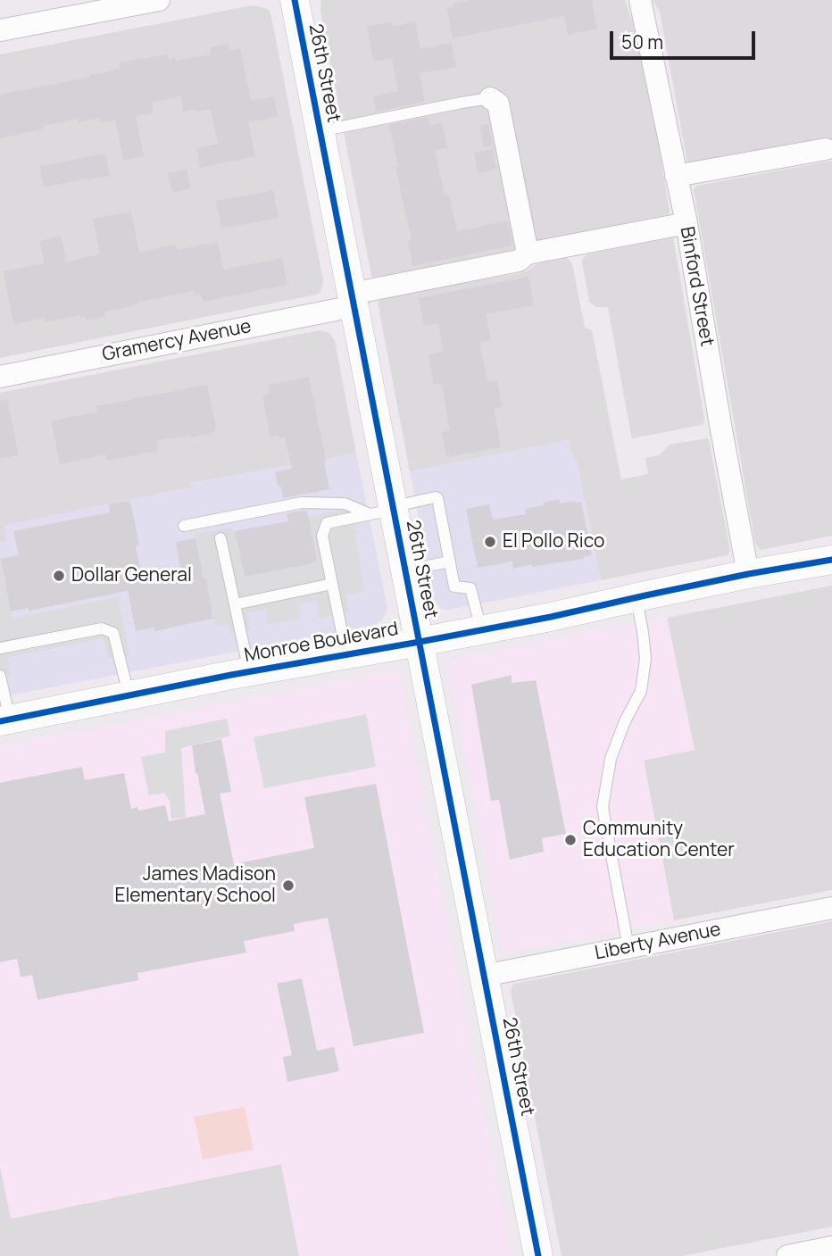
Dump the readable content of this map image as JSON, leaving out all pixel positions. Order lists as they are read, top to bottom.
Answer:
{
  "streets": {
    "street": [
      "26th Street",
      "Binford Street",
      "Gramercy Avenue",
      "Monroe Boulevard",
      "Liberty Avenue"
    ]
  },
  "crossings": [
    ["26th Street", "Gramercy Avenue"],
    ["26th Street", "Monroe Boulevard"],
    ["26th Street", "Liberty Avenue"],
    ["Binford Street", "Gramercy Avenue"],
    ["Binford Street", "Monroe Boulevard"]
  ],
  "places": [
    "El Pollo Rico",
    "Dollar General",
    "Community Education Center",
    "James Madison Elementary School"
  ],
  "scale_bar": "50 m"
}
